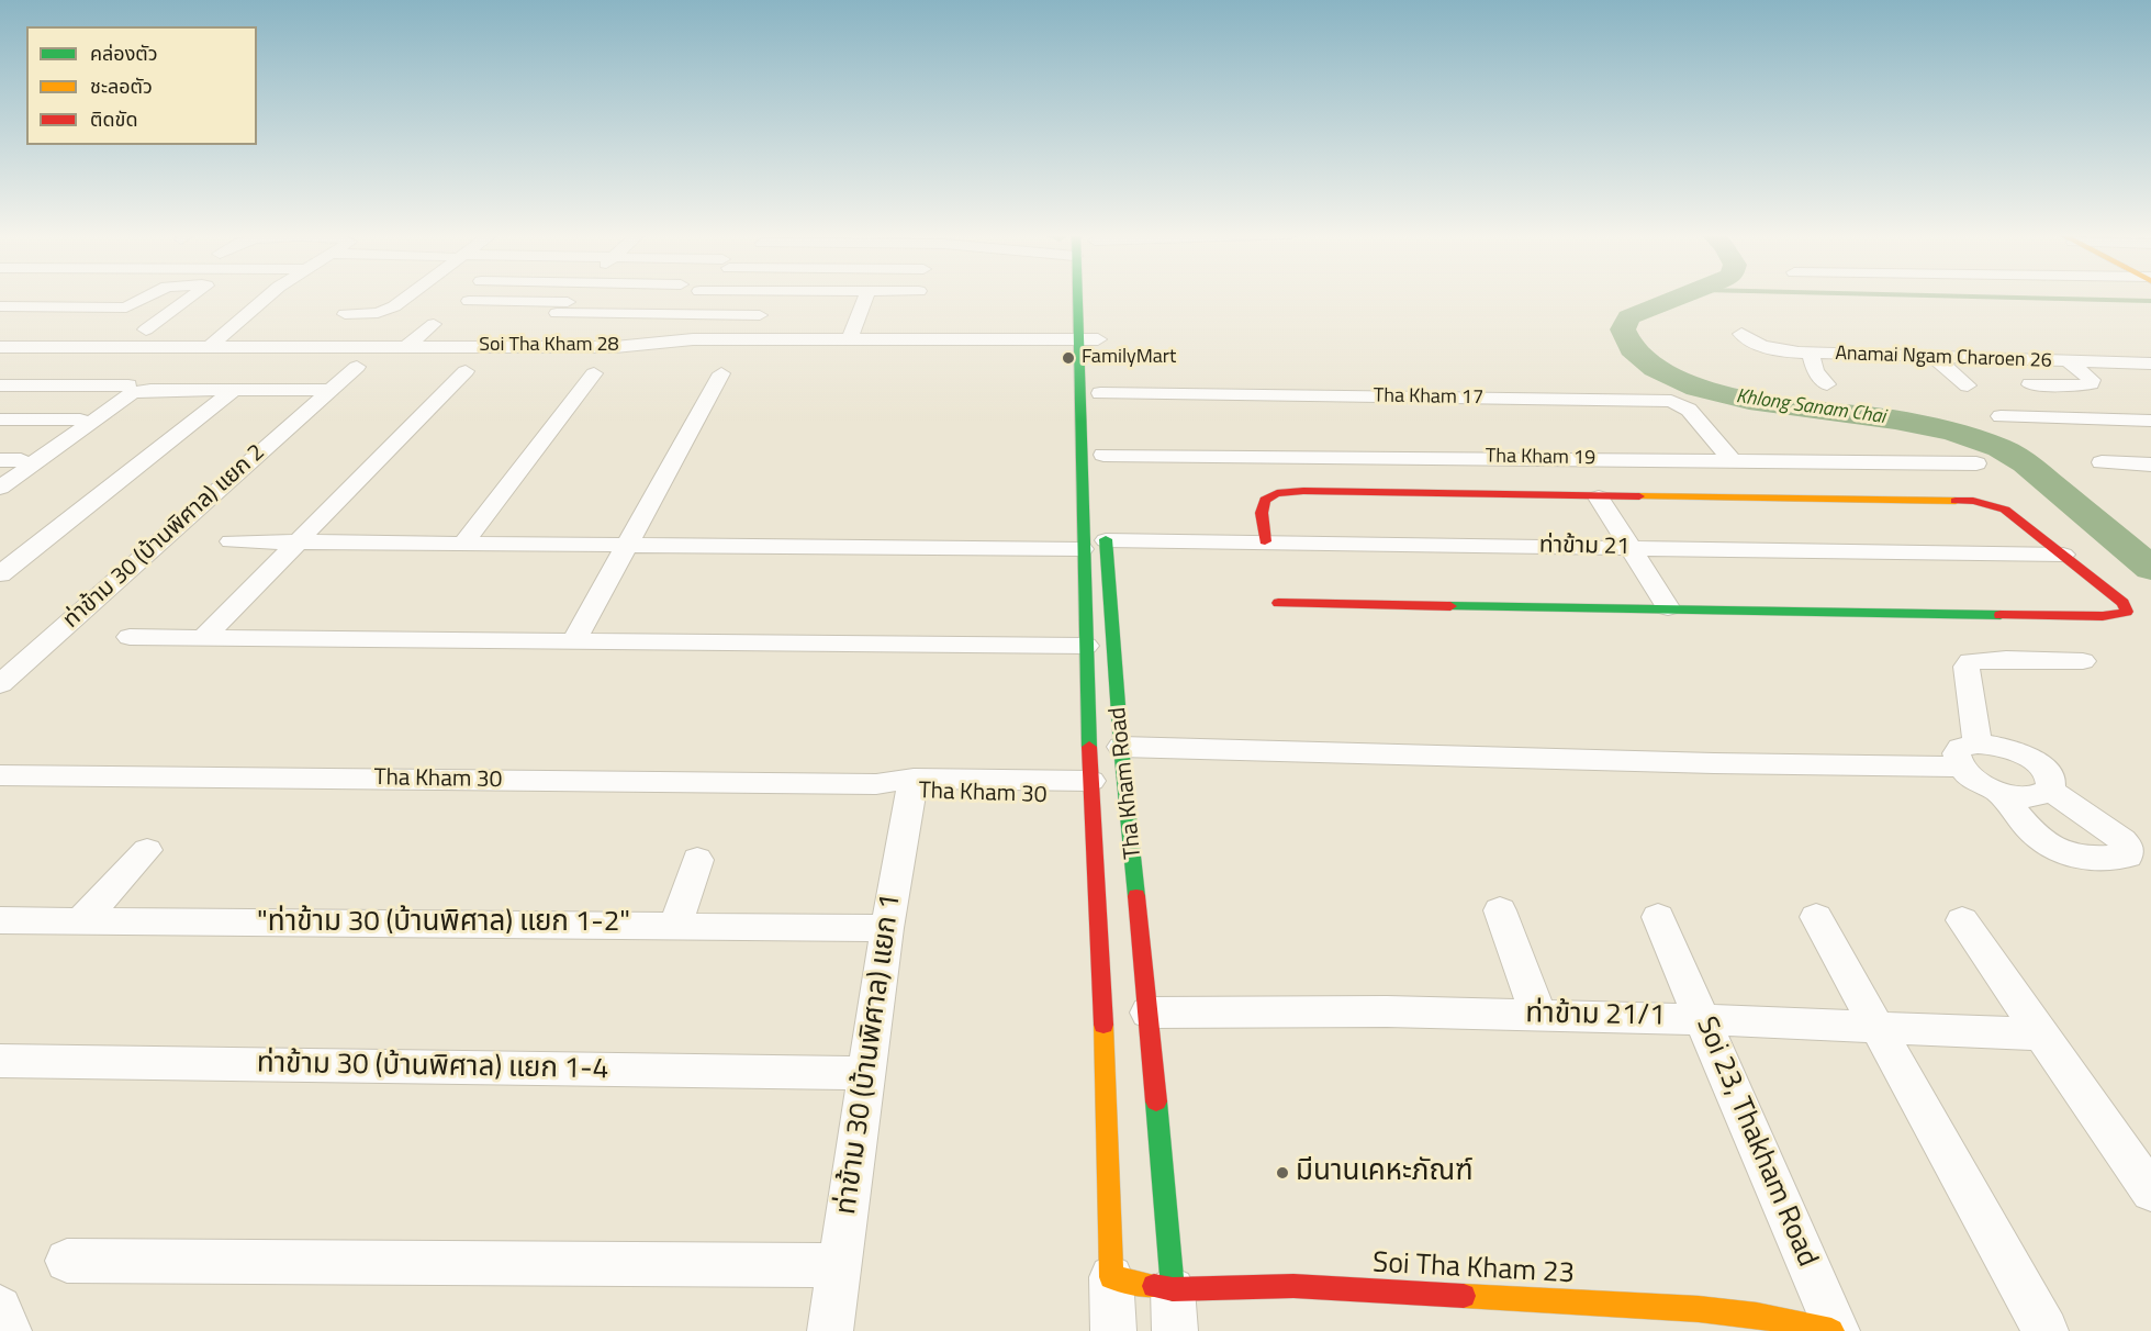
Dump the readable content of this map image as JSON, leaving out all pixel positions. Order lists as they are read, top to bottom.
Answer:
{
  "streets": {
    "street": [
      "Soi Tha Kham 28",
      "Anamai Ngam Charoen 26",
      "Tha Kham 17",
      "Tha Kham 19",
      "ท่าข้าม 30 (บ้านพิศาล) แยก 2",
      "ท่าข้าม 21",
      "Tha Kham 30",
      "Tha Kham Road",
      "\"ท่าข้าม 30 (บ้านพิศาล) แยก 1-2\"",
      "ท่าข้าม 21/1",
      "ท่าข้าม 30 (บ้านพิศาล) แยก 1",
      "ท่าข้าม 30 (บ้านพิศาล) แยก 1-4",
      "Soi 23, Thakham Road",
      "Soi Tha Kham 23"
    ]
  },
  "crossings": [
    ["Soi Tha Kham 28", "Tha Kham Road"],
    ["Tha Kham 17", "Tha Kham 19"],
    ["ท่าข้าม 21", "Tha Kham Road"],
    ["Tha Kham 30", "Tha Kham Road"],
    ["Tha Kham 30", "ท่าข้าม 30 (บ้านพิศาล) แยก 1"],
    ["Tha Kham Road", "ท่าข้าม 21/1"],
    ["Tha Kham Road", "Soi Tha Kham 23"],
    ["\"ท่าข้าม 30 (บ้านพิศาล) แยก 1-2\"", "ท่าข้าม 30 (บ้านพิศาล) แยก 1"],
    ["ท่าข้าม 21/1", "Soi 23, Thakham Road"],
    ["ท่าข้าม 30 (บ้านพิศาล) แยก 1", "ท่าข้าม 30 (บ้านพิศาล) แยก 1-4"]
  ],
  "water": ["Khlong Sanam Chai"],
  "places": ["FamilyMart", "มีนานเคหะภัณฑ์"],
  "legend": ["คล่องตัว", "ชะลอตัว", "ติดขัด"]
}
